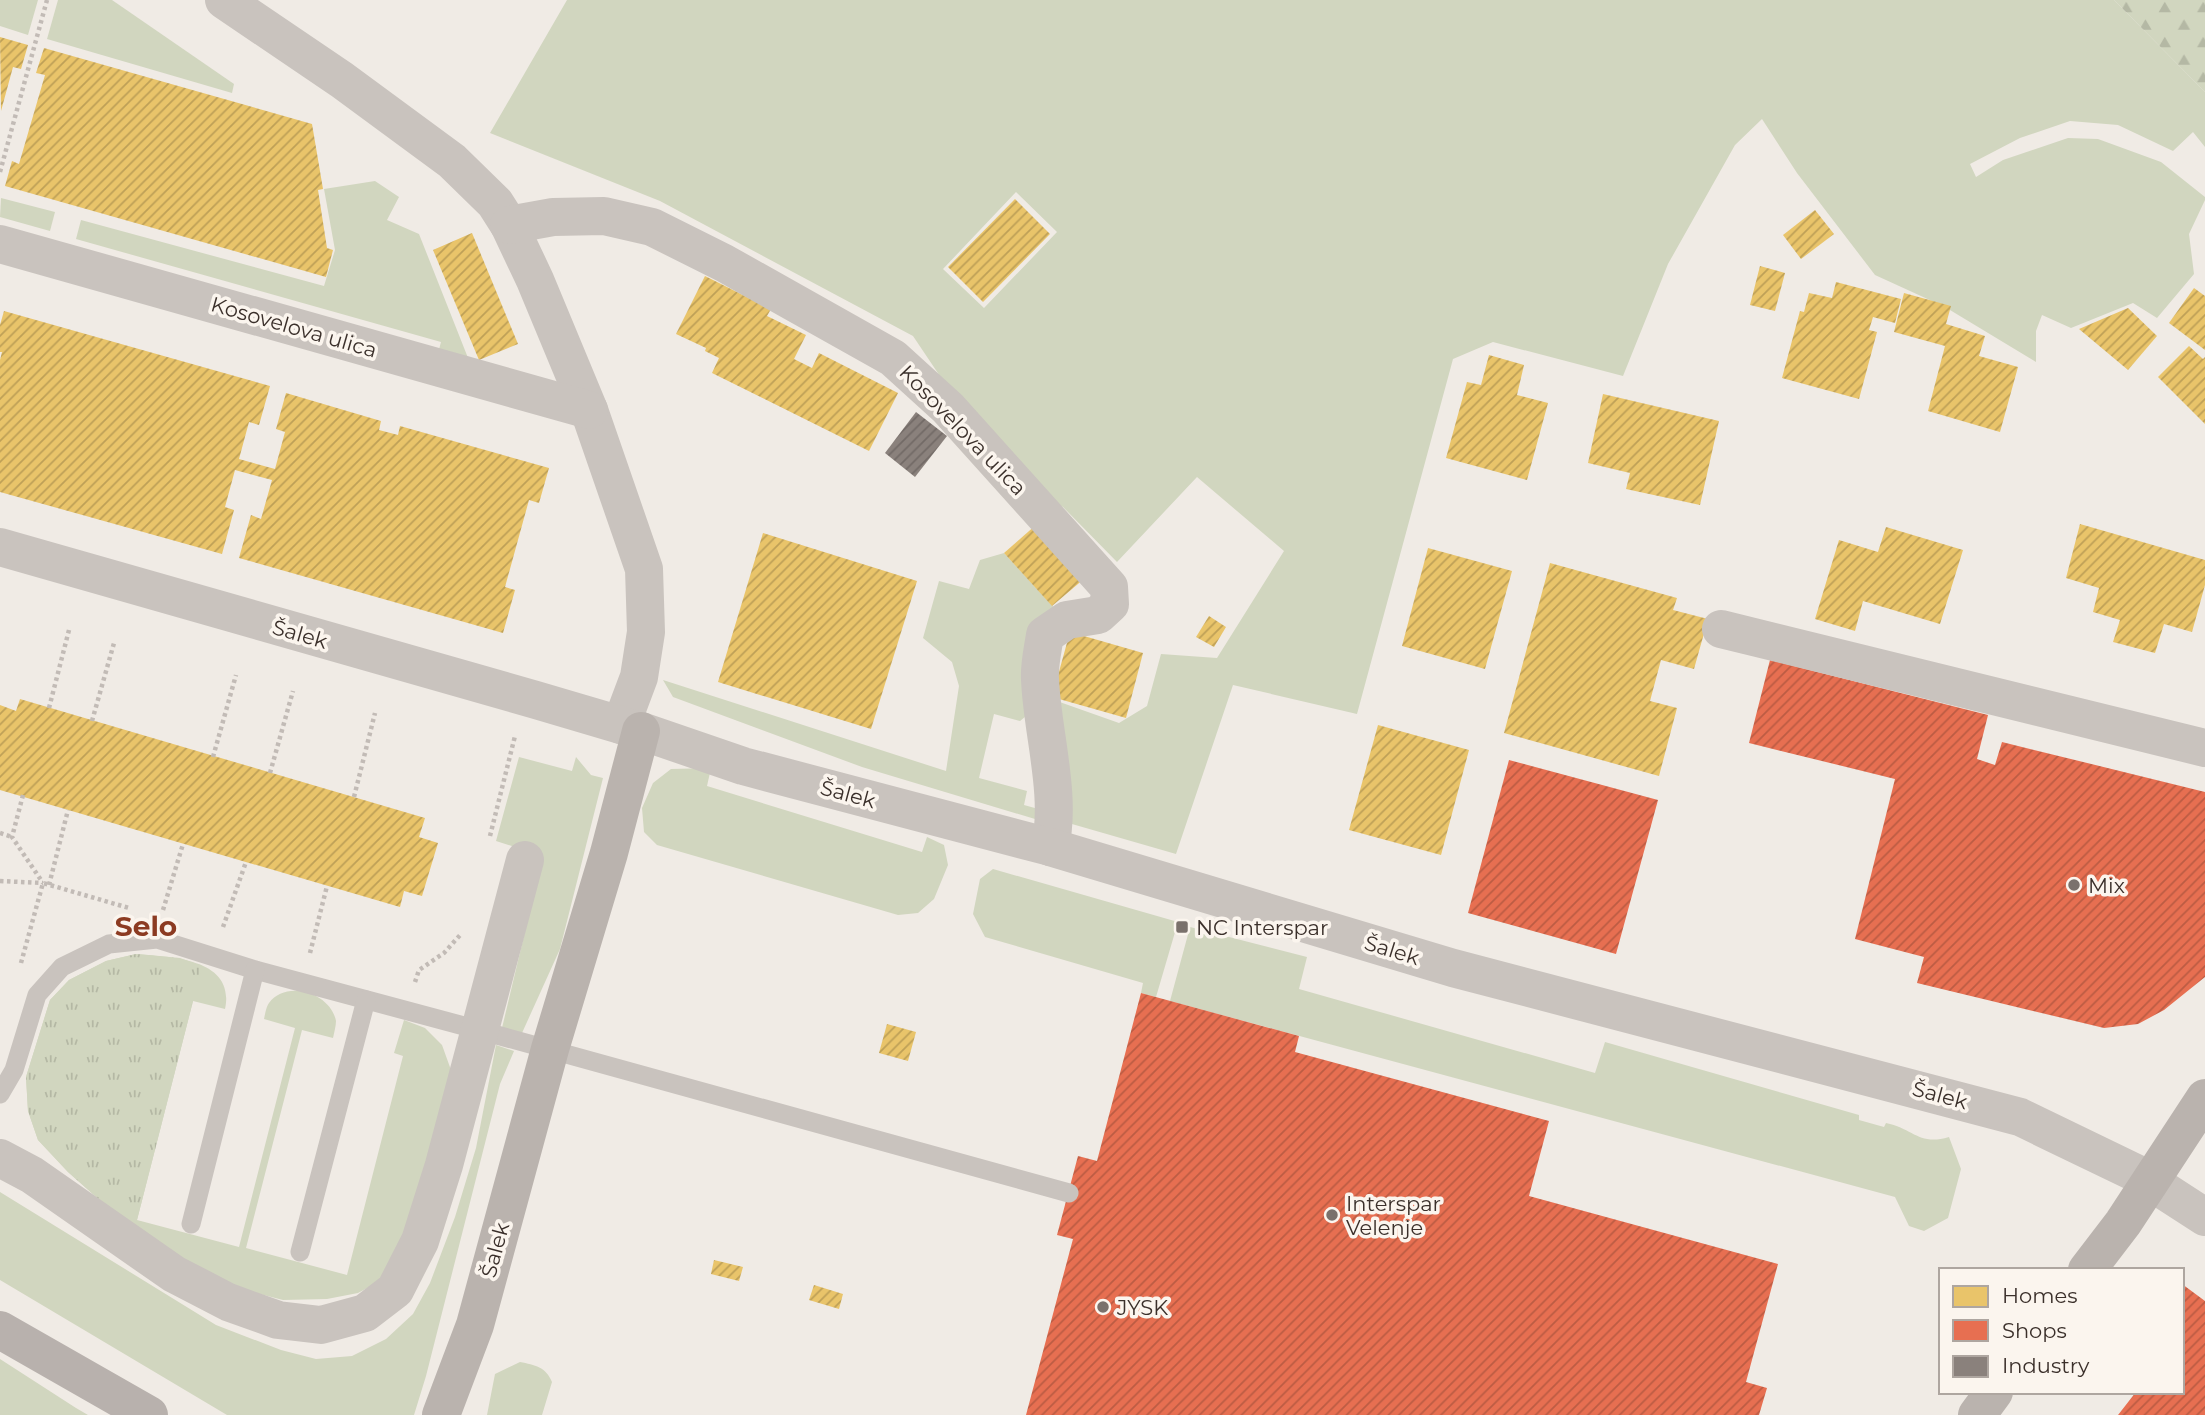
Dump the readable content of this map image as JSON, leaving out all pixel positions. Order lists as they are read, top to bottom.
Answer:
{
  "streets": {
    "street": ["Kosovelova ulica", "Šalek"]
  },
  "crossings": [
    ["Kosovelova ulica", "Šalek"]
  ],
  "districts": ["Selo"],
  "places": {
    "other": ["Mix", "Interspar Velenje", "JYSK"],
    "transit": ["NC Interspar"]
  },
  "legend": ["Homes", "Shops", "Industry"]
}
